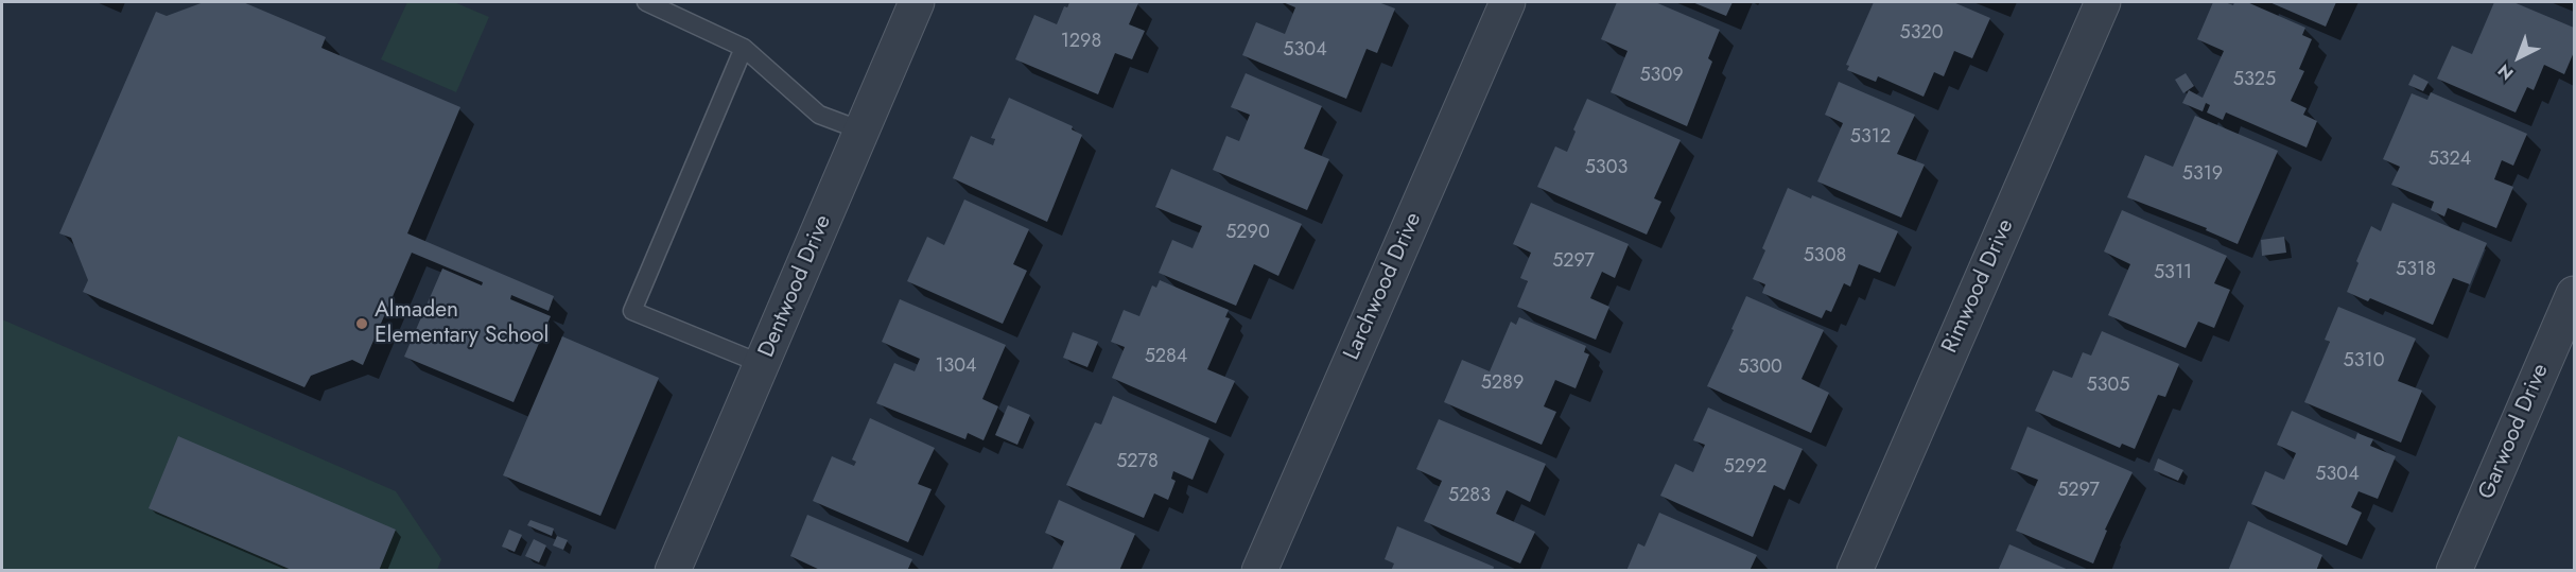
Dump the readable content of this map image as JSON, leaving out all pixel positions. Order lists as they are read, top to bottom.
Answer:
{
  "streets": {
    "street": [
      "Dentwood Drive",
      "Larchwood Drive",
      "Rimwood Drive",
      "Garwood Drive"
    ]
  },
  "places": ["Almaden Elementary School"],
  "house_numbers": [
    "5320",
    "1298",
    "5304",
    "5309",
    "5325",
    "5312",
    "5324",
    "5303",
    "5319",
    "5290",
    "5308",
    "5297",
    "5318",
    "5311",
    "5284",
    "5310",
    "1304",
    "5300",
    "5289",
    "5305",
    "5278",
    "5292",
    "5304",
    "5297",
    "5283"
  ],
  "north": "bottom left"
}
